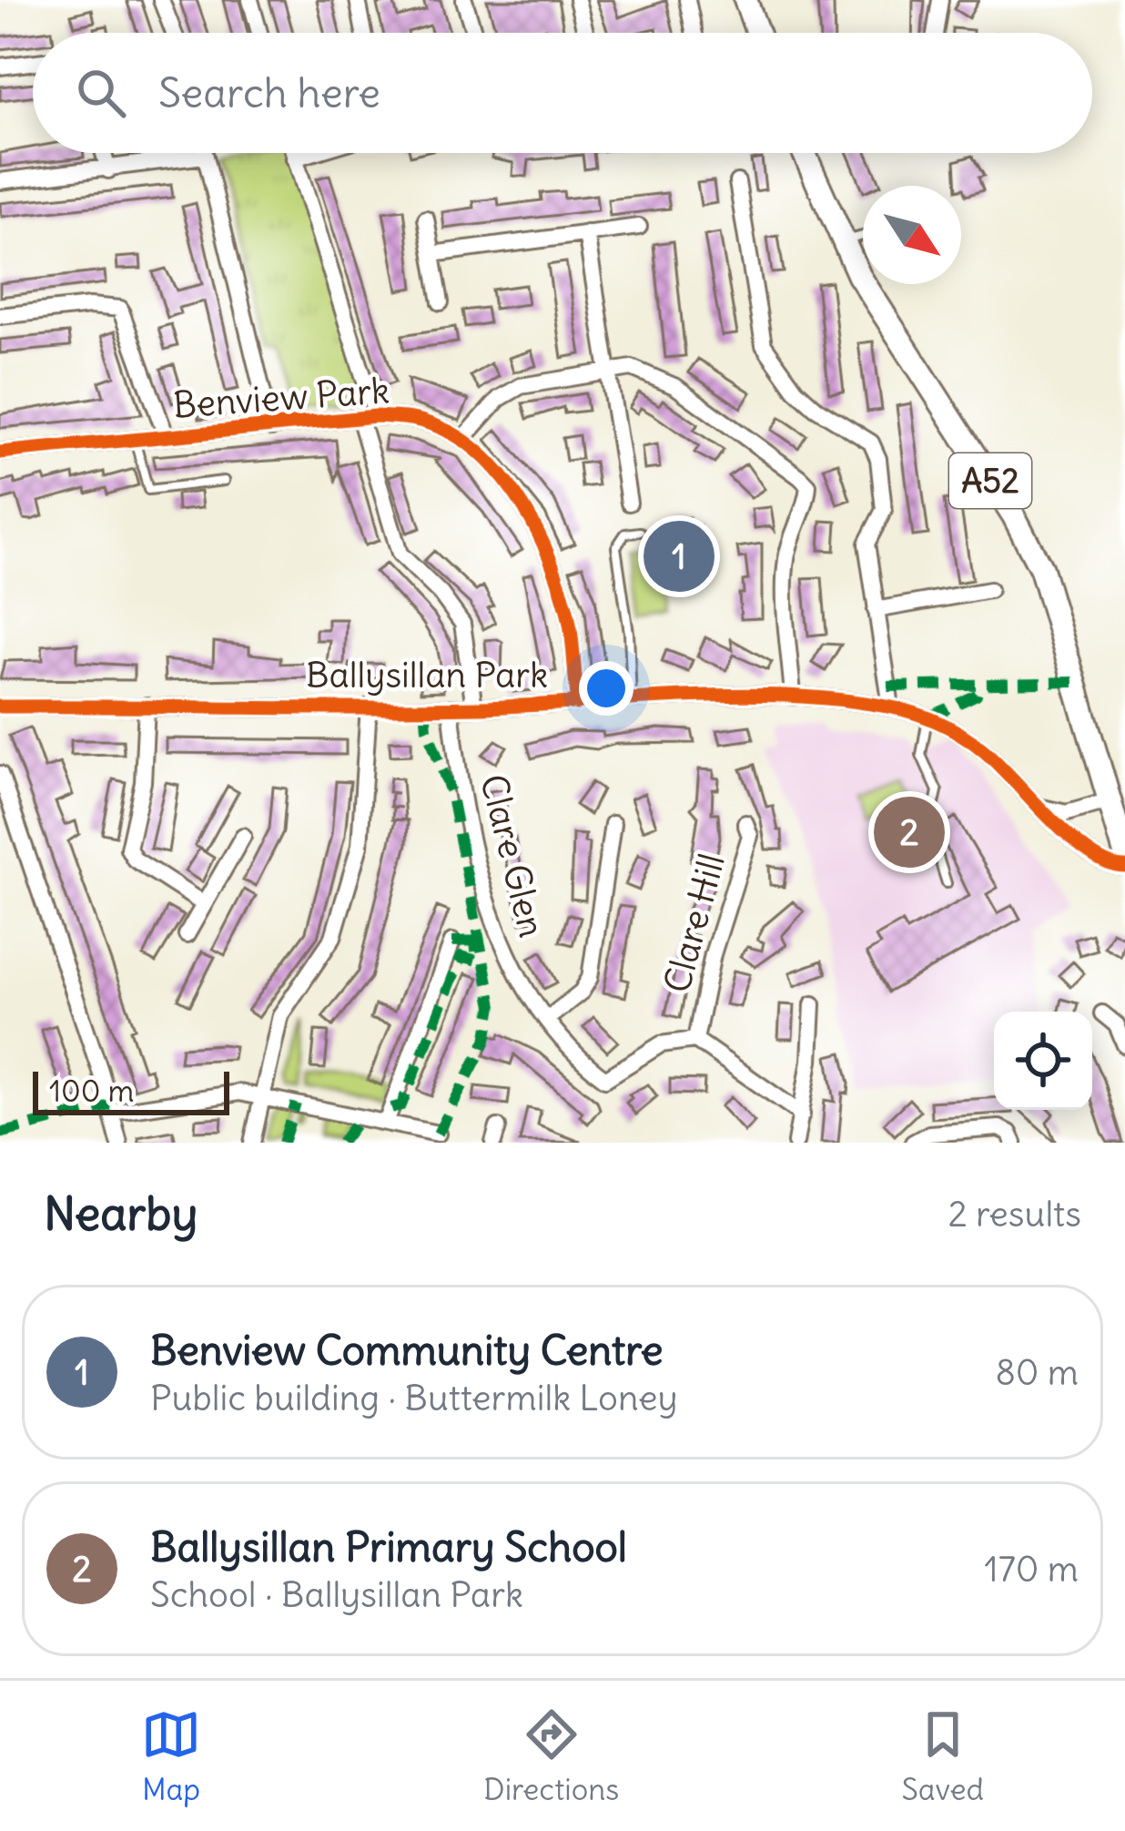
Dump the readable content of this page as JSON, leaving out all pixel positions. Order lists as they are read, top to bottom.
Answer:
{
  "streets": {
    "main road": ["A52"],
    "street": [
      "Benview Park",
      "Ballysillan Park",
      "Clare Glen",
      "Clare Hill"
    ]
  },
  "crossings": [
    ["Benview Park", "Ballysillan Park"],
    ["Ballysillan Park", "Clare Glen"],
    ["Clare Glen", "Clare Hill"]
  ],
  "scale_bar": "100 m",
  "north": "bottom right",
  "page": {
    "search": "Search here",
    "pins": ["1", "2"],
    "scale": "100 m",
    "heading": ["Nearby", "2 results"],
    "list": [
      {
        "mark": "1",
        "name": "Benview Community Centre",
        "note": "Public building · Buttermilk Loney",
        "value": "80 m"
      },
      {
        "mark": "2",
        "name": "Ballysillan Primary School",
        "note": "School · Ballysillan Park",
        "value": "170 m"
      }
    ],
    "nav": ["Map", "Directions", "Saved"]
  }
}
